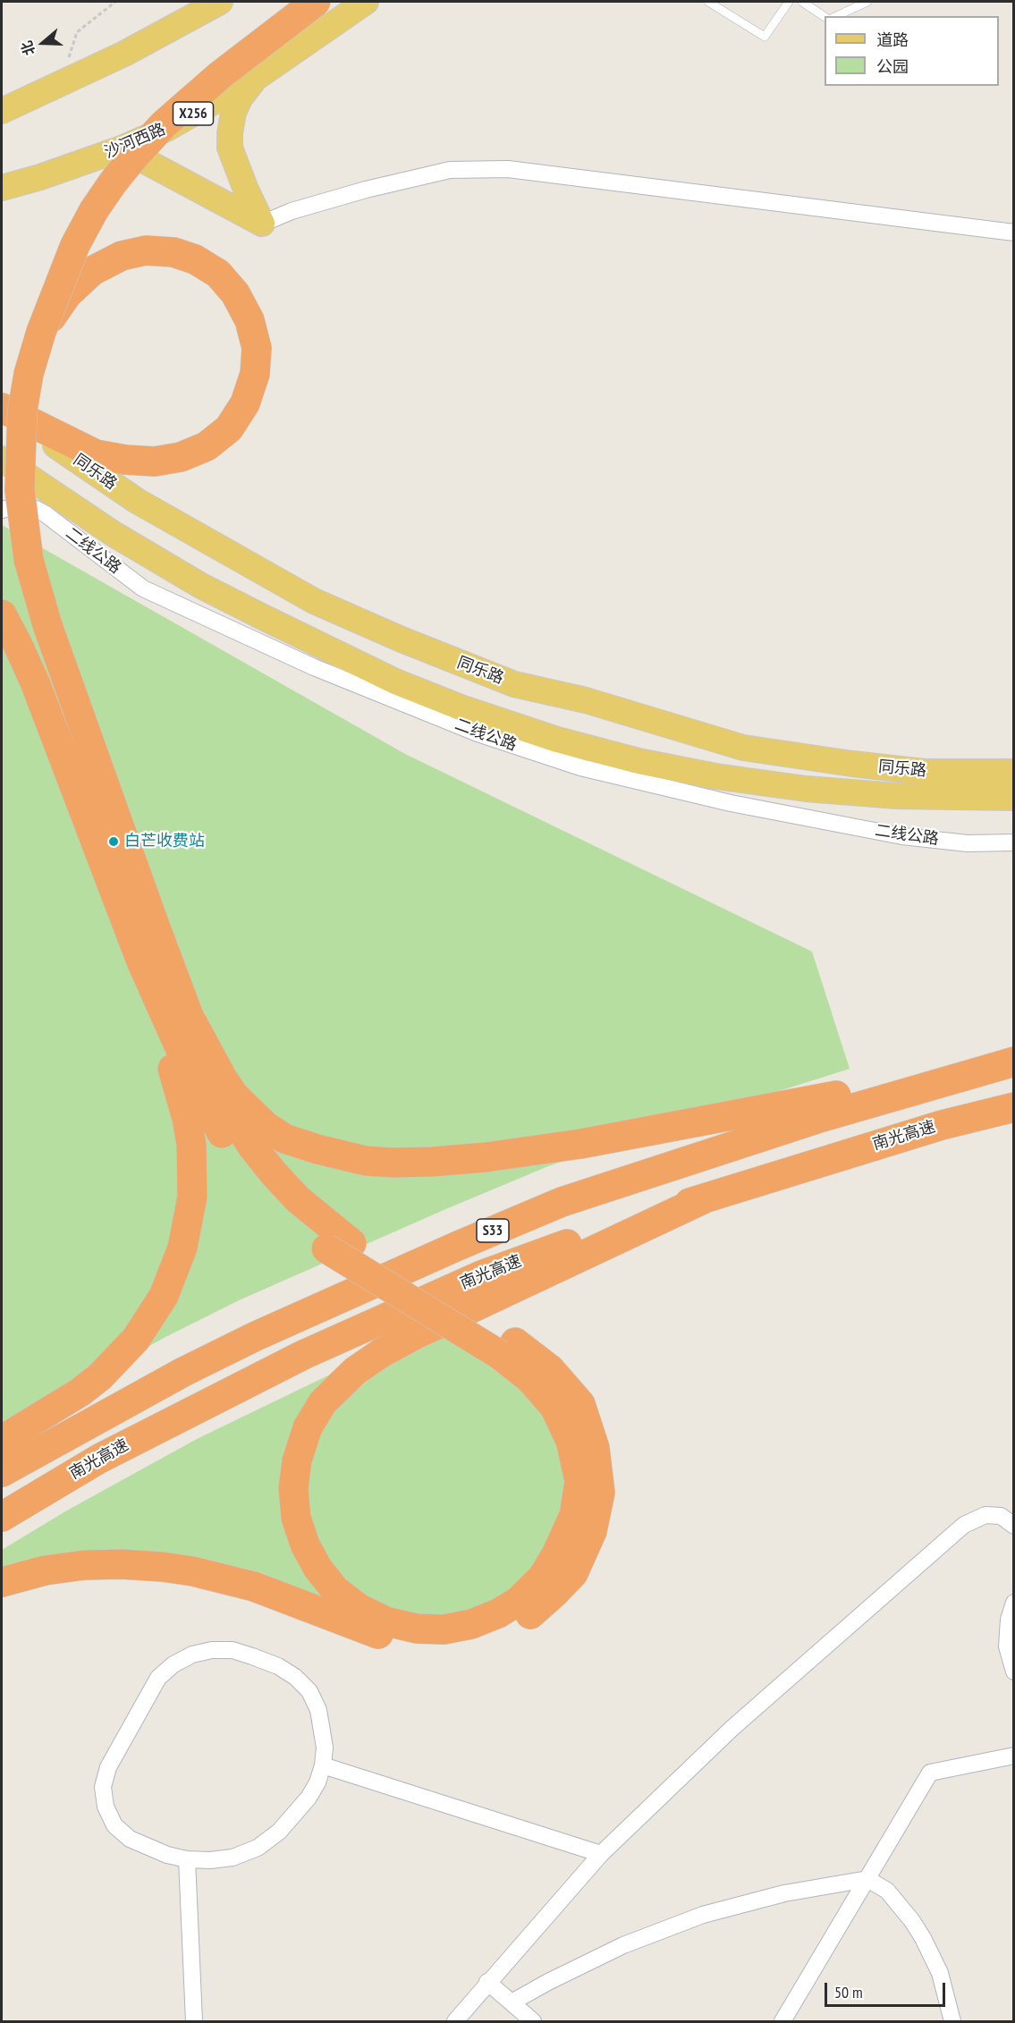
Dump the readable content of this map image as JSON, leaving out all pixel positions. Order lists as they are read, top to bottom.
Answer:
{
  "streets": {
    "highway": ["南光高速", "S33"],
    "main road": ["X256", "沙河西路", "同乐路"],
    "street": ["二线公路"]
  },
  "places": ["白芒收费站"],
  "legend": ["道路", "公园"],
  "scale_bar": "50 m",
  "north": "left"
}
